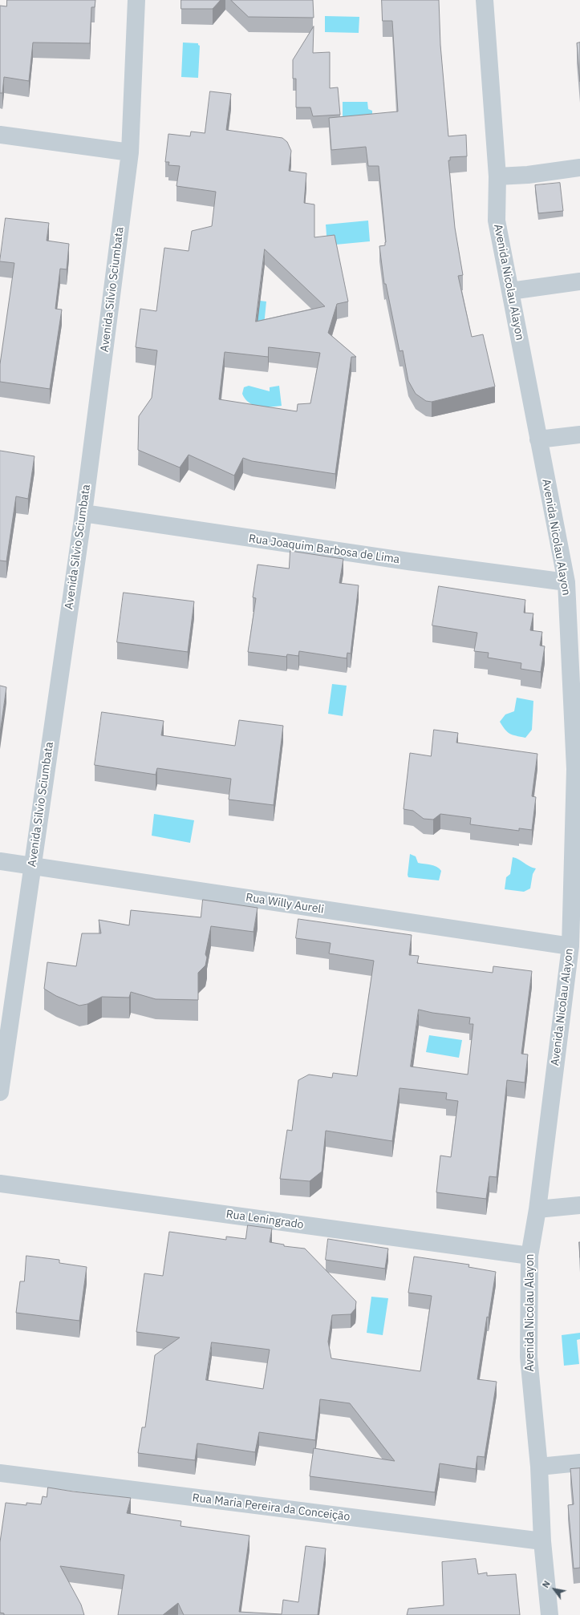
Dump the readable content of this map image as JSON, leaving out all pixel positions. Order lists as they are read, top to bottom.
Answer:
{
  "streets": {
    "street": [
      "Avenida Nicolau Alayon",
      "Avenida Silvio Sciumbata",
      "Rua Joaquim Barbosa de Lima",
      "Rua Willy Aureli",
      "Rua Leningrado",
      "Rua Maria Pereira da Conceição"
    ]
  },
  "crossings": [
    ["Avenida Nicolau Alayon", "Rua Joaquim Barbosa de Lima"],
    ["Avenida Nicolau Alayon", "Rua Willy Aureli"],
    ["Avenida Nicolau Alayon", "Rua Leningrado"],
    ["Avenida Nicolau Alayon", "Rua Maria Pereira da Conceição"],
    ["Avenida Silvio Sciumbata", "Rua Joaquim Barbosa de Lima"],
    ["Avenida Silvio Sciumbata", "Rua Willy Aureli"]
  ],
  "north": "top left"
}
